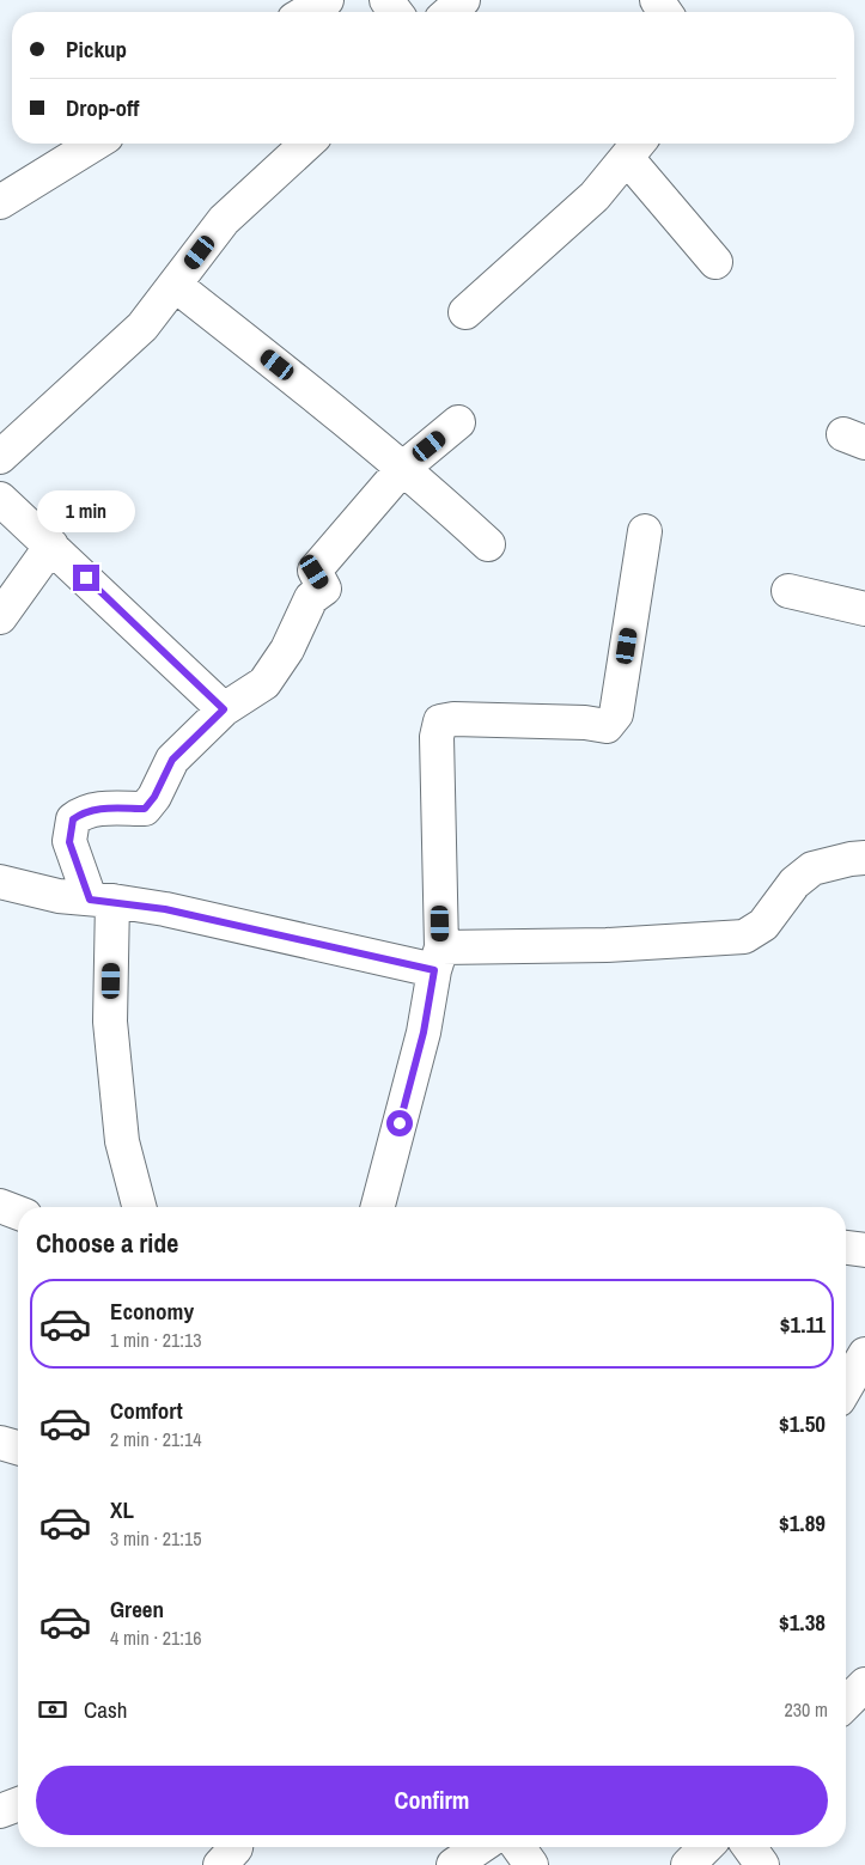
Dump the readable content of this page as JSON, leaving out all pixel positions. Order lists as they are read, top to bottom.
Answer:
{
  "page": {
    "banner": ["Pickup", "Drop-off"],
    "bubble": "1 min",
    "heading": "Choose a ride",
    "list": [
      {
        "name": "Economy",
        "note": "1 min · 21:13",
        "value": "$1.11"
      },
      {
        "name": "Comfort",
        "note": "2 min · 21:14",
        "value": "$1.50"
      },
      {
        "name": "XL",
        "note": "3 min · 21:15",
        "value": "$1.89"
      },
      {
        "name": "Green",
        "note": "4 min · 21:16",
        "value": "$1.38"
      }
    ],
    "pay": ["Cash", "230 m"],
    "buttons": "Confirm"
  }
}
